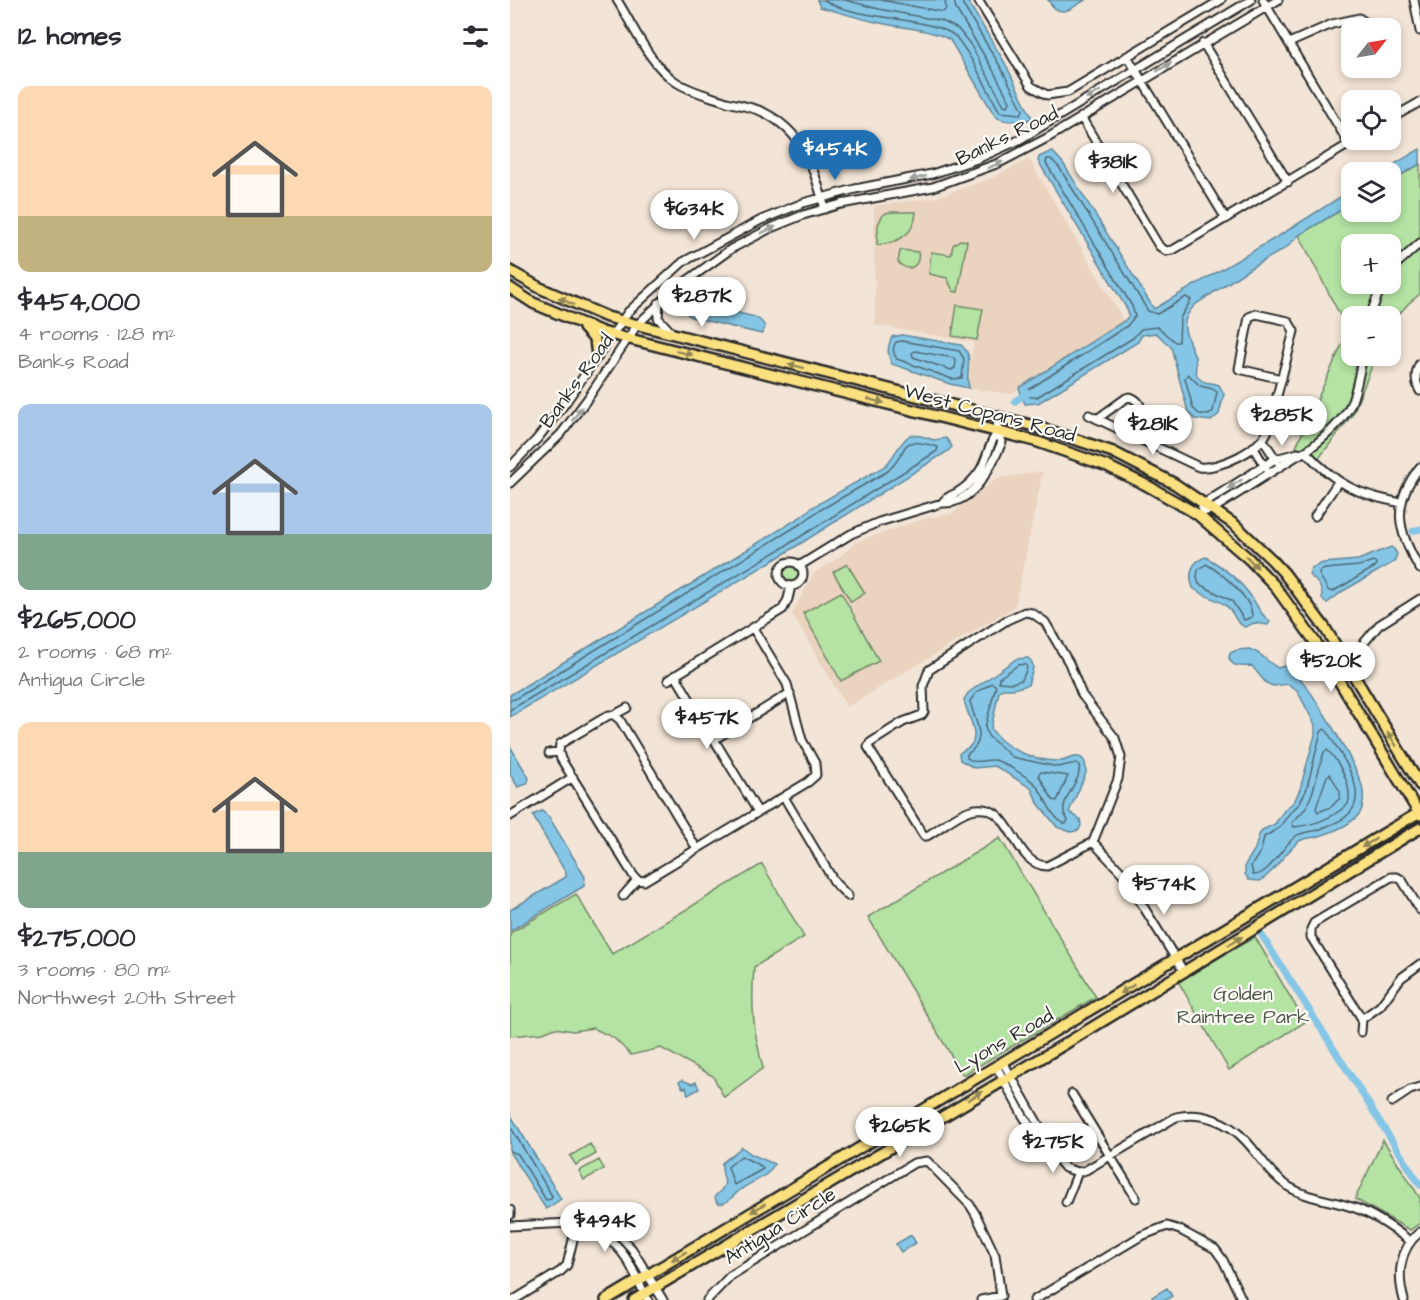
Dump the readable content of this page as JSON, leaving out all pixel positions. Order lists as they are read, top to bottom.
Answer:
{
  "streets": {
    "main road": ["West Copans Road", "Lyons Road"],
    "street": ["Banks Road", "Antigua Circle"]
  },
  "crossings": [
    ["Banks Road", "West Copans Road"],
    ["West Copans Road", "Lyons Road"]
  ],
  "parks": ["Golden Raintree Park"],
  "north": "top right",
  "page": {
    "heading": "12 homes",
    "map_buttons": ["+", "−"],
    "list": [
      {
        "name": "$454,000",
        "note": "4 rooms · 128 m² · Banks Road"
      },
      {
        "name": "$265,000",
        "note": "2 rooms · 68 m² · Antigua Circle"
      },
      {
        "name": "$275,000",
        "note": "3 rooms · 80 m² · Northwest 20th Street"
      }
    ],
    "price": [
      "$454K",
      "$381K",
      "$634K",
      "$287K",
      "$285K",
      "$281K",
      "$520K",
      "$457K",
      "$574K",
      "$265K",
      "$275K",
      "$494K"
    ]
  }
}
